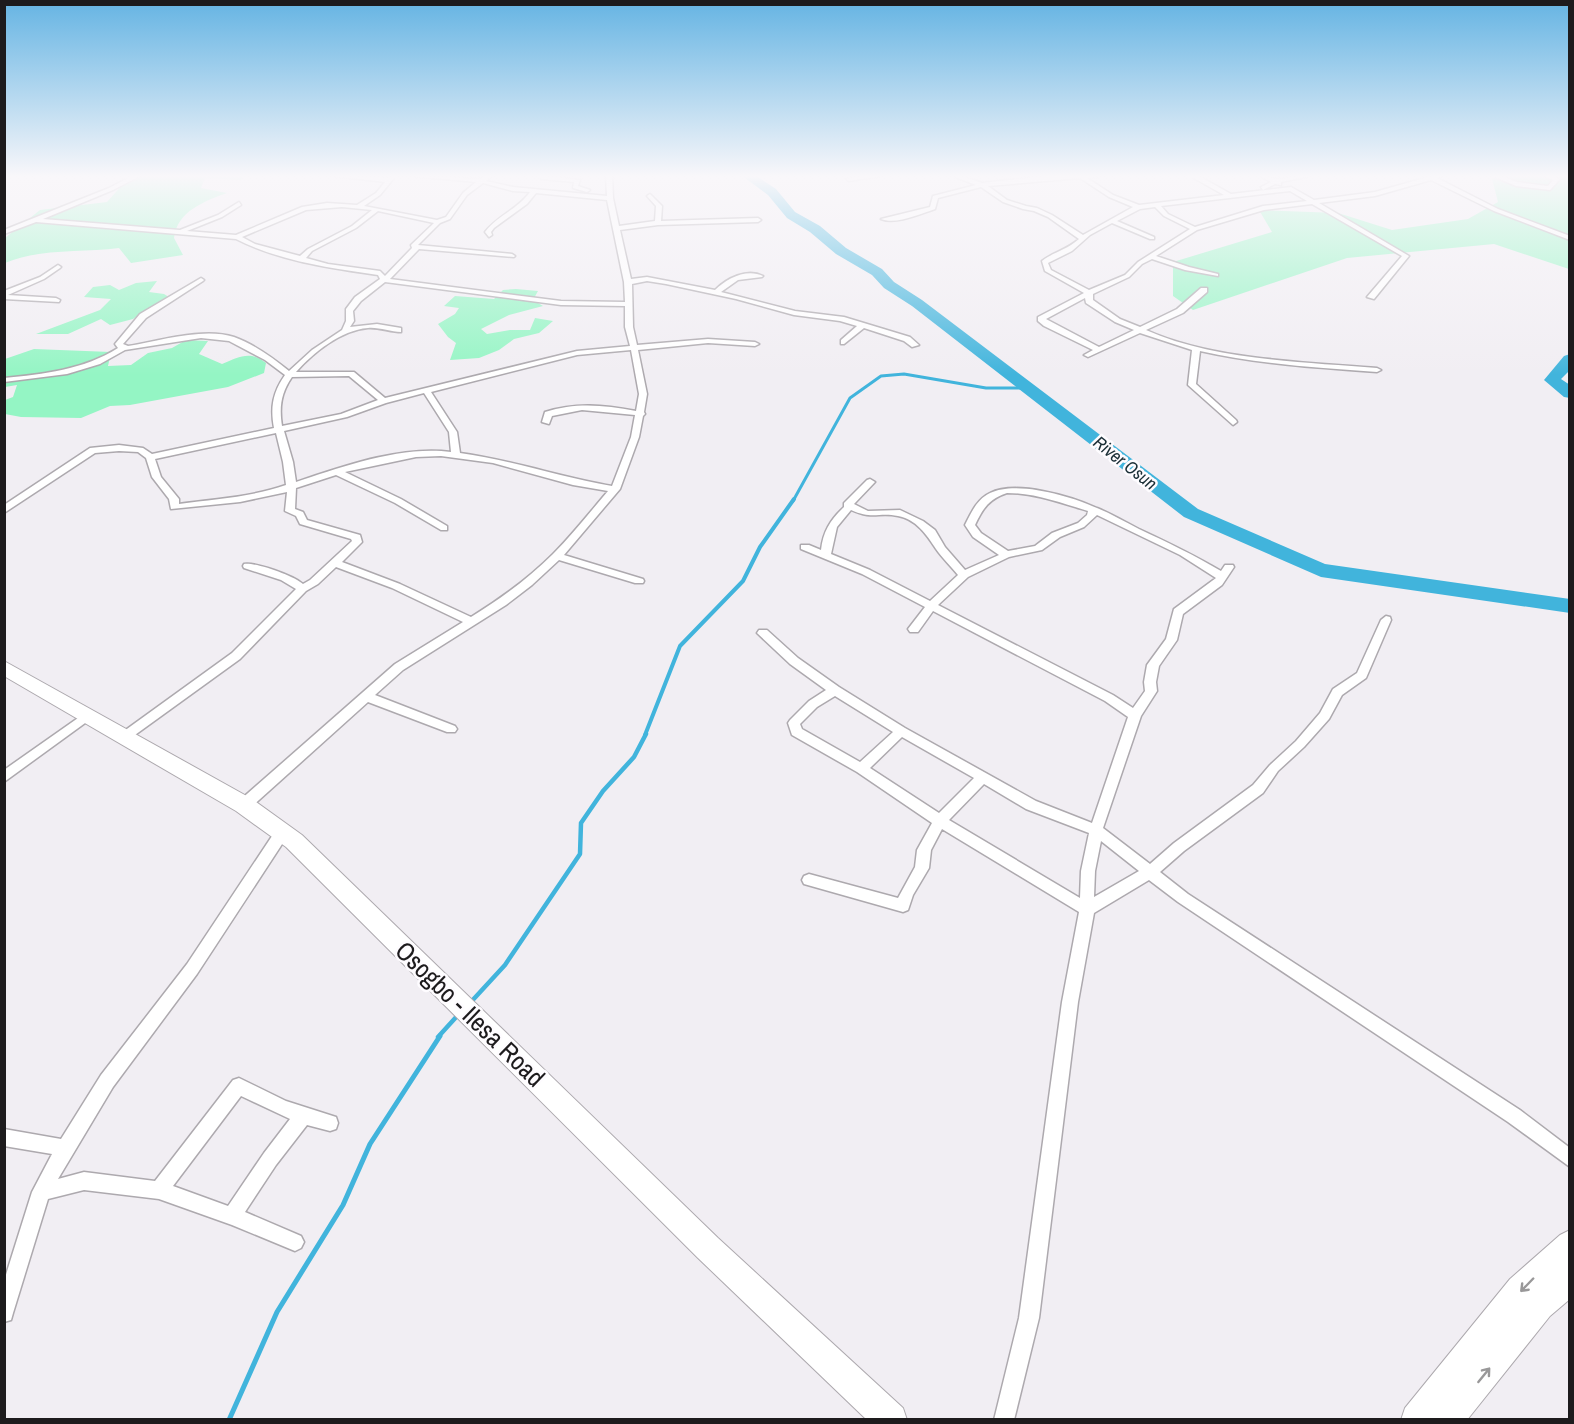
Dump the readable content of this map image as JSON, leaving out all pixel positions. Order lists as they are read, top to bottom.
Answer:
{
  "streets": {
    "main road": ["Osogbo - Ilesa Road"]
  },
  "water": ["River Osun"]
}
